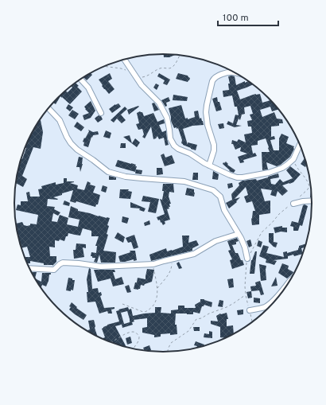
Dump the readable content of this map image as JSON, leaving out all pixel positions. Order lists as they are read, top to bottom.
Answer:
{
  "scale_bar": "100 m"
}
